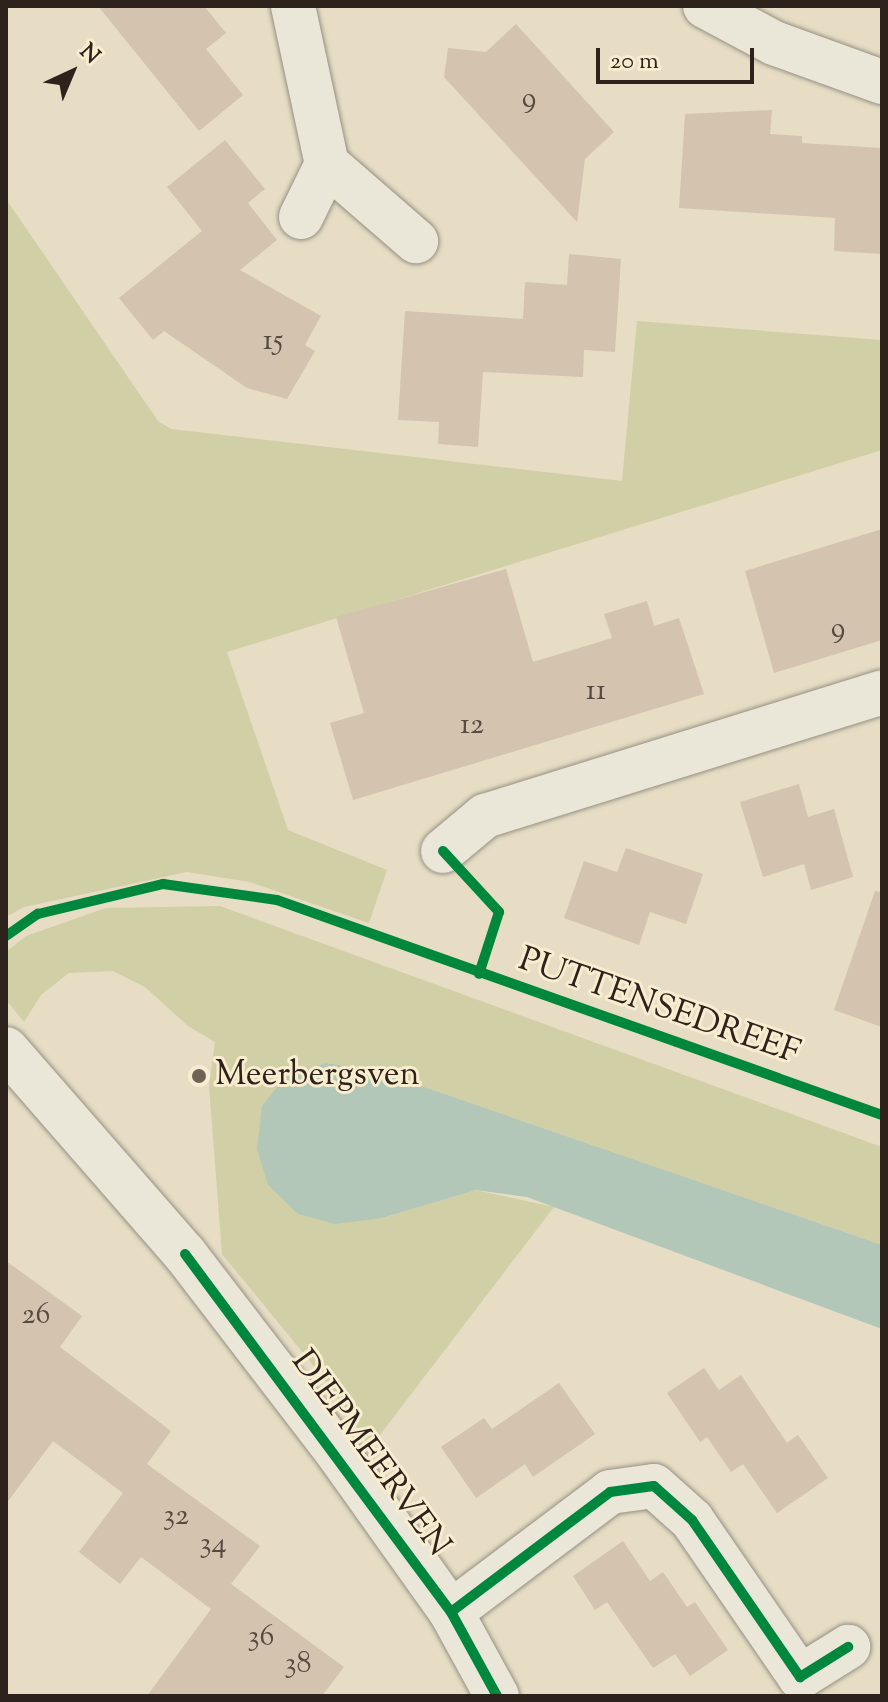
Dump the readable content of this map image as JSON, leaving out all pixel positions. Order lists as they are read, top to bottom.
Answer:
{
  "streets": {
    "street": ["DIEPMEERVEN"],
    "cycle path": ["PUTTENSEDREEF"]
  },
  "places": ["Meerbergsven"],
  "house_numbers": [
    "9",
    "15",
    "9",
    "11",
    "12",
    "26",
    "32",
    "34",
    "36",
    "38"
  ],
  "scale_bar": "20 m",
  "north": "top right"
}
